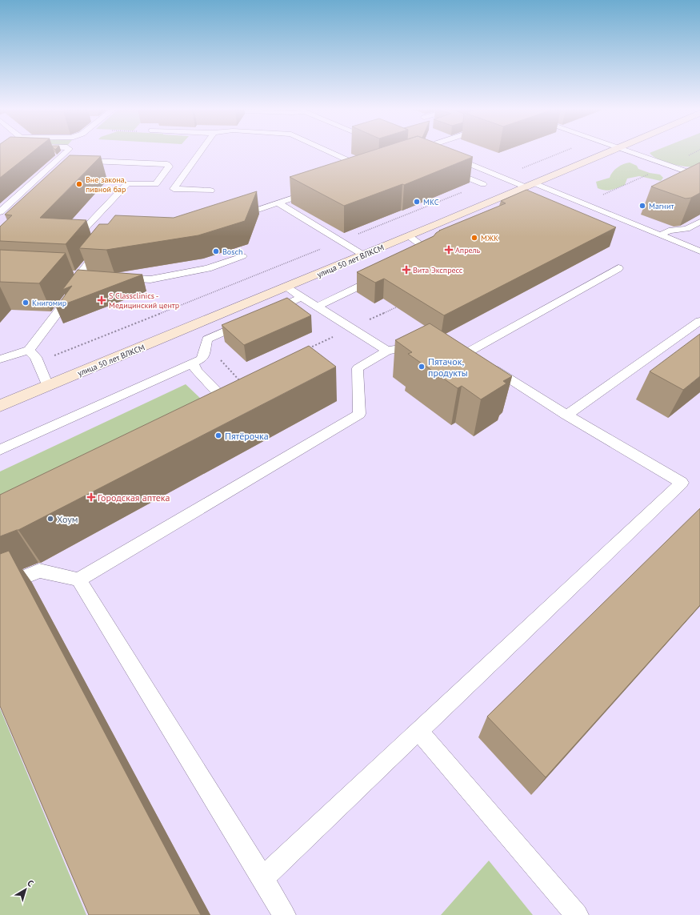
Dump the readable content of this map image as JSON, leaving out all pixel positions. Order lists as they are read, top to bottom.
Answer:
{
  "streets": {
    "street": ["улица 50 лет ВЛКСМ"]
  },
  "places": {
    "other": [
      "Вне закона, пивной бар",
      "МКС",
      "Магнит",
      "МЖК",
      "Bosch",
      "Книгомир",
      "Пятачок, продукты",
      "Пятёрочка",
      "Хоум"
    ],
    "health": [
      "Апрель",
      "Вита Экспресс",
      "S Classclinics - Медицинский центр",
      "Городская аптека"
    ]
  },
  "north": "top right"
}
